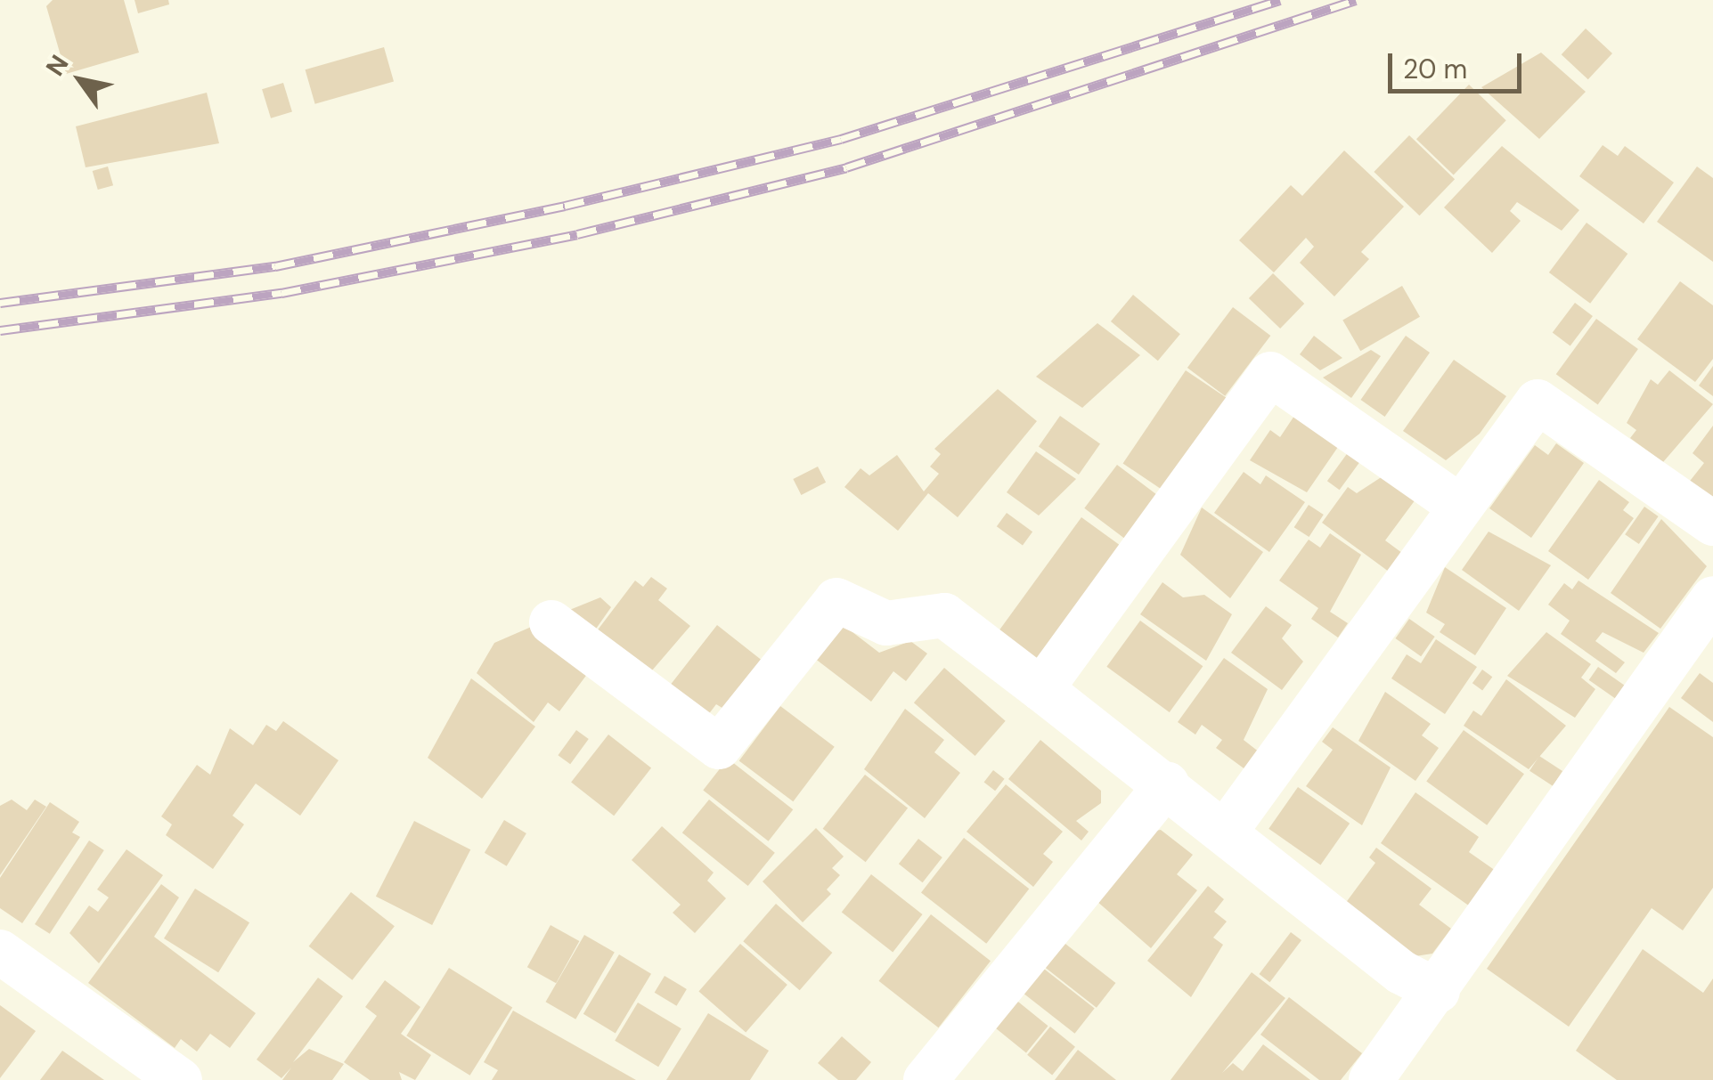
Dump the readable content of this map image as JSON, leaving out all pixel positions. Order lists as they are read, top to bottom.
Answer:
{
  "scale_bar": "20 m",
  "north": "top left"
}
